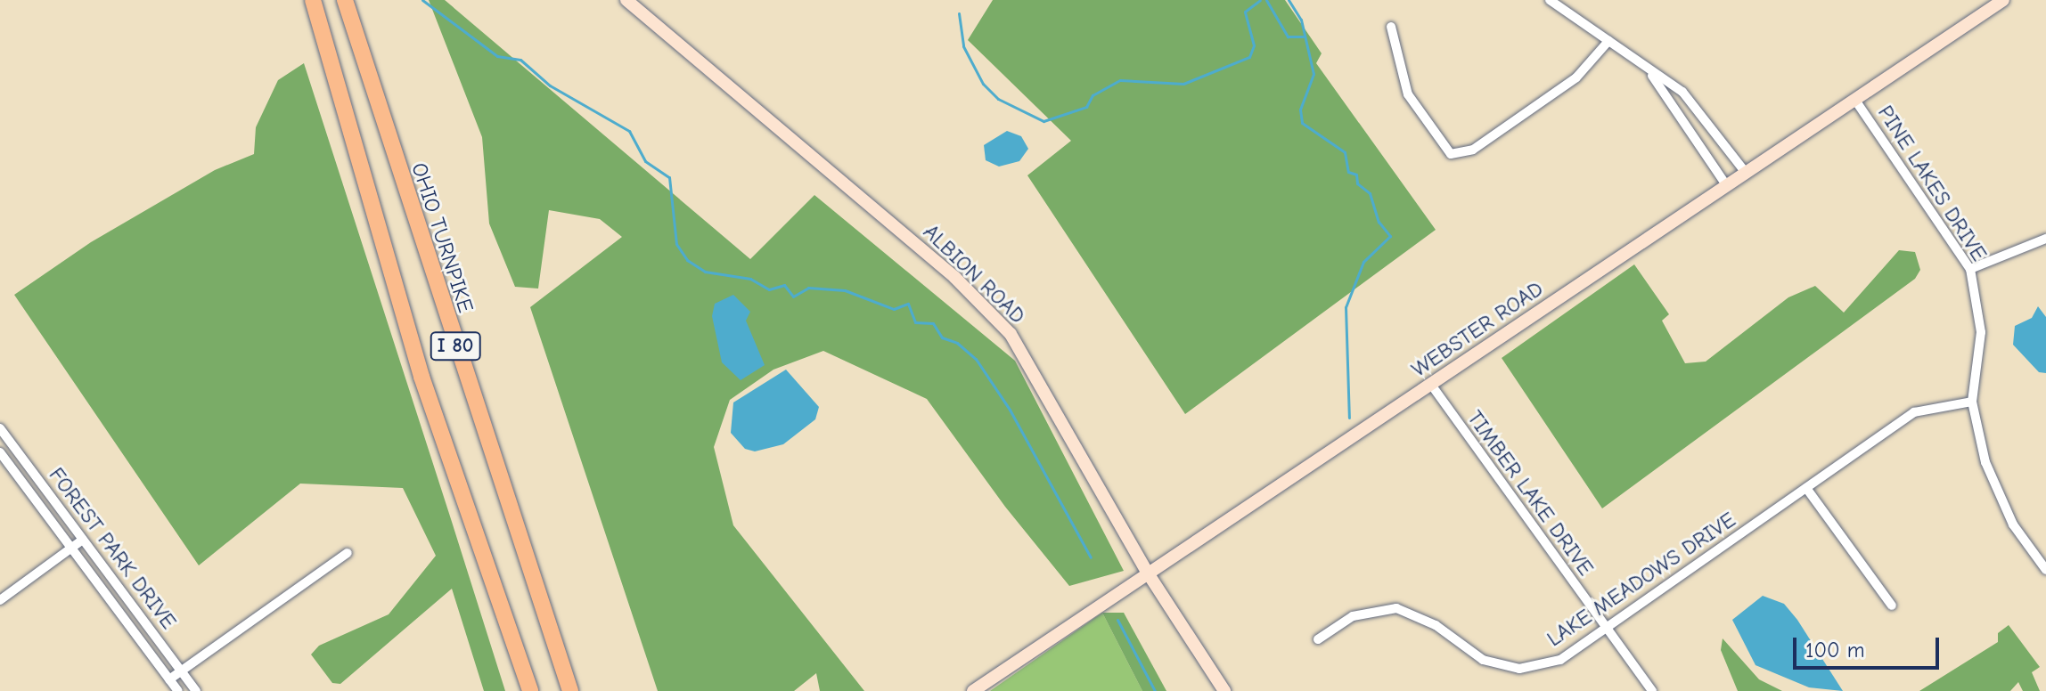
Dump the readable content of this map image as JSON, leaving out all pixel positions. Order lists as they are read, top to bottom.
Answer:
{
  "streets": {
    "highway": ["OHIO TURNPIKE", "I 80"],
    "street": [
      "PINE LAKES DRIVE",
      "ALBION ROAD",
      "WEBSTER ROAD",
      "TIMBER LAKE DRIVE",
      "FOREST PARK DRIVE",
      "LAKE MEADOWS DRIVE"
    ]
  },
  "crossings": [
    ["PINE LAKES DRIVE", "WEBSTER ROAD"],
    ["PINE LAKES DRIVE", "LAKE MEADOWS DRIVE"],
    ["ALBION ROAD", "WEBSTER ROAD"],
    ["WEBSTER ROAD", "TIMBER LAKE DRIVE"],
    ["TIMBER LAKE DRIVE", "LAKE MEADOWS DRIVE"]
  ],
  "scale_bar": "100 m"
}
